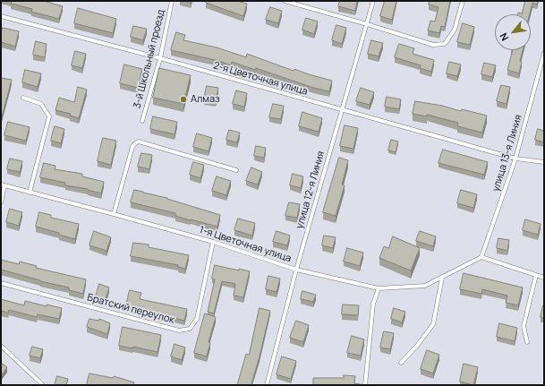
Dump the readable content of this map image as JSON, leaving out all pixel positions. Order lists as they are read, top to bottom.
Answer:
{
  "streets": {
    "lane": [
      "3-й Школьный проезд",
      "2-я Цветочная улица",
      "улица 13-я Линия",
      "улица 12-я Линия",
      "1-я Цветочная улица",
      "Братский переулок"
    ]
  },
  "crossings": [
    ["3-й Школьный проезд", "2-я Цветочная улица"],
    ["2-я Цветочная улица", "улица 13-я Линия"],
    ["2-я Цветочная улица", "улица 12-я Линия"],
    ["улица 13-я Линия", "1-я Цветочная улица"],
    ["улица 12-я Линия", "1-я Цветочная улица"],
    ["1-я Цветочная улица", "Братский переулок"]
  ],
  "places": ["Алмаз"],
  "north": "bottom left"
}
